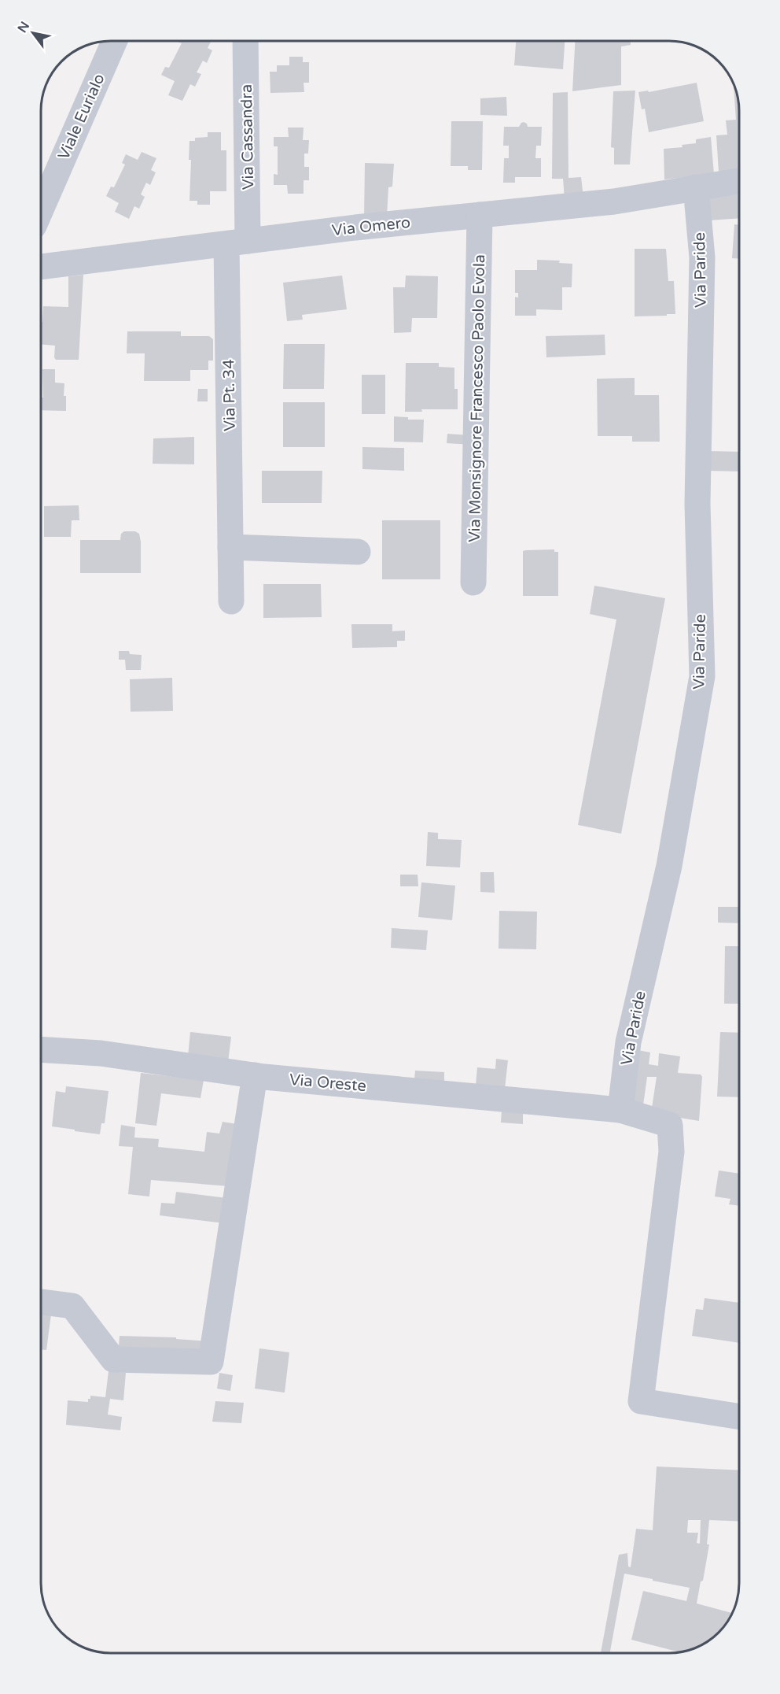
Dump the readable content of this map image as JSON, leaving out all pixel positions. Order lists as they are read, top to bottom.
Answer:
{
  "streets": {
    "street": [
      "Viale Eurialo",
      "Via Cassandra",
      "Via Omero",
      "Via Paride",
      "Via Pt. 34",
      "Via Monsignore Francesco Paolo Evola",
      "Via Oreste"
    ]
  },
  "crossings": [
    ["Via Cassandra", "Via Omero"],
    ["Via Cassandra", "Via Pt. 34"],
    ["Via Omero", "Via Paride"],
    ["Via Omero", "Via Pt. 34"],
    ["Via Omero", "Via Monsignore Francesco Paolo Evola"],
    ["Via Paride", "Via Oreste"]
  ],
  "north": "top left"
}
